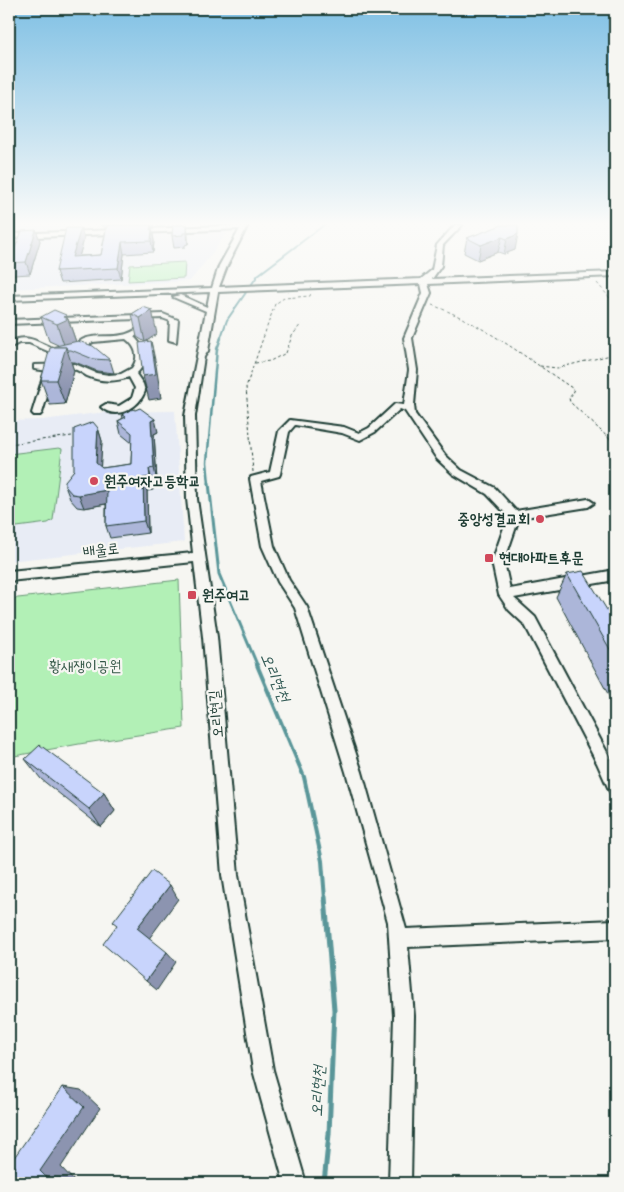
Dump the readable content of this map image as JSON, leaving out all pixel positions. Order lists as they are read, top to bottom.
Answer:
{
  "streets": {
    "street": ["배울로", "오리현길"]
  },
  "crossings": [
    ["배울로", "오리현길"]
  ],
  "water": ["오리현천"],
  "parks": ["황새쟁이공원"],
  "places": {
    "other": ["원주여자고등학교", "중앙성결교회"],
    "transit": ["현대아파트후문", "원주여고"]
  }
}
